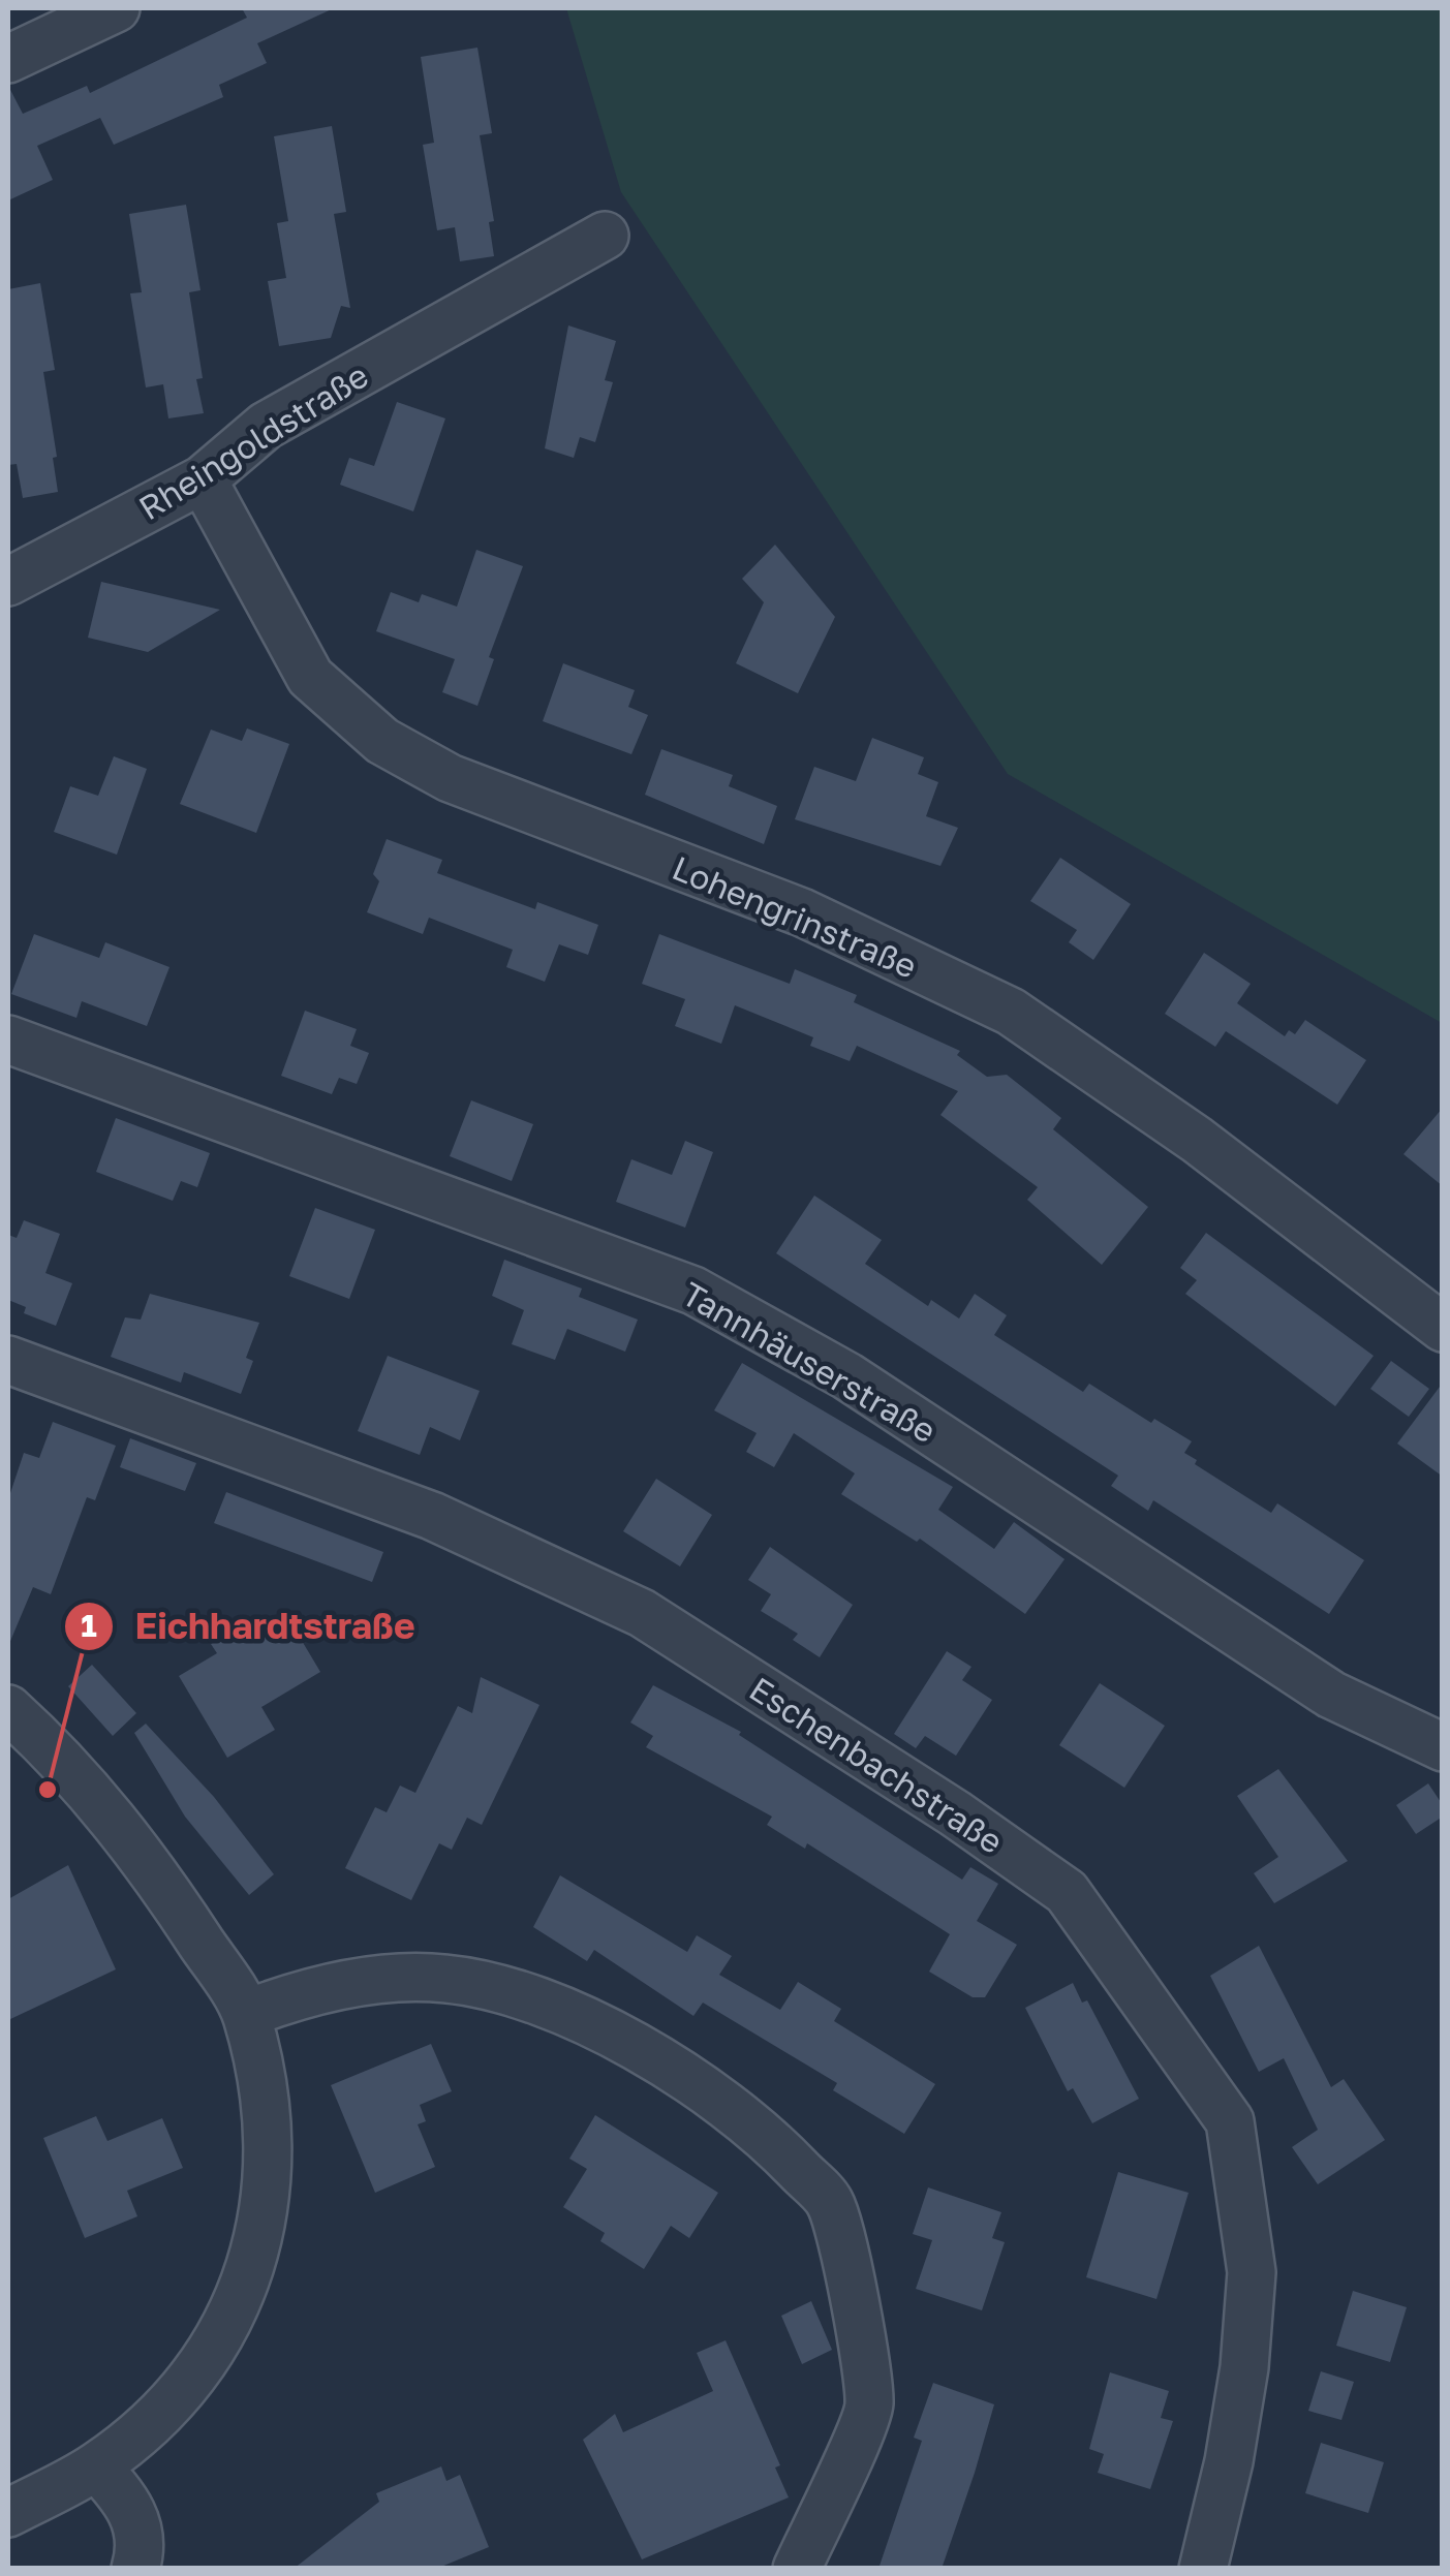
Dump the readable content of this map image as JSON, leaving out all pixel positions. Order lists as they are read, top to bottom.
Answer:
{
  "streets": {
    "street": [
      "Rheingoldstraße",
      "Lohengrinstraße",
      "Tannhäuserstraße",
      "Eschenbachstraße"
    ]
  },
  "crossings": [
    ["Rheingoldstraße", "Lohengrinstraße"]
  ],
  "places": ["Eichhardtstraße"]
}
